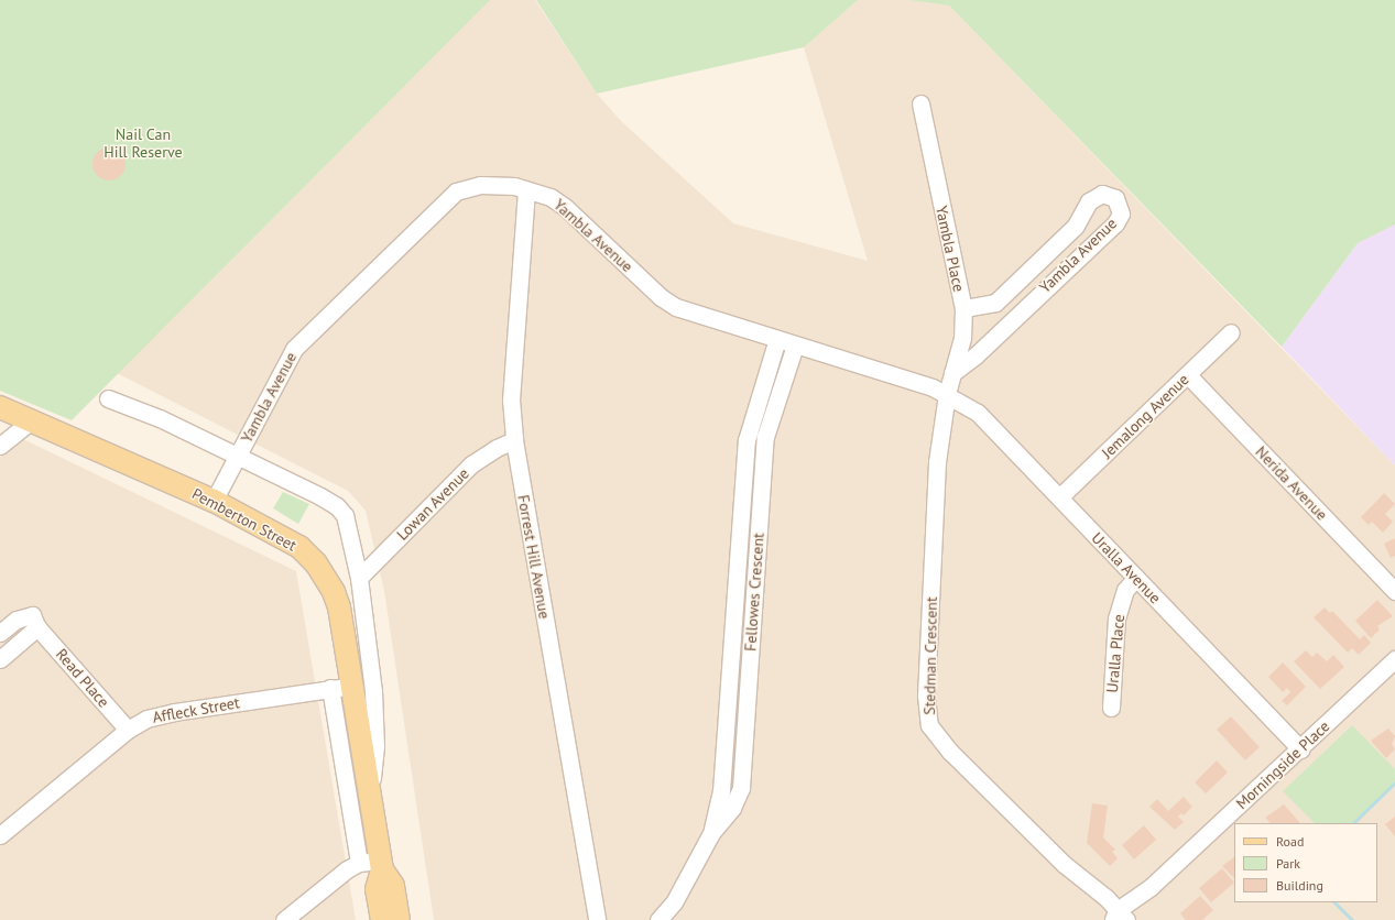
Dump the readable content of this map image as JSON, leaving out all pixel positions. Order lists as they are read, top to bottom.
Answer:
{
  "streets": {
    "main road": ["Pemberton Street"],
    "street": [
      "Yambla Avenue",
      "Yambla Place",
      "Jemalong Avenue",
      "Nerida Avenue",
      "Lowan Avenue",
      "Forrest Hill Avenue",
      "Uralla Avenue",
      "Fellowes Crescent",
      "Uralla Place",
      "Stedman Crescent",
      "Read Place",
      "Affleck Street",
      "Morningside Place"
    ]
  },
  "crossings": [
    ["Yambla Avenue", "Yambla Place"],
    ["Yambla Avenue", "Pemberton Street"],
    ["Yambla Avenue", "Forrest Hill Avenue"],
    ["Yambla Avenue", "Uralla Avenue"],
    ["Yambla Avenue", "Fellowes Crescent"],
    ["Yambla Avenue", "Stedman Crescent"],
    ["Yambla Place", "Uralla Avenue"],
    ["Yambla Place", "Stedman Crescent"],
    ["Jemalong Avenue", "Nerida Avenue"],
    ["Jemalong Avenue", "Uralla Avenue"],
    ["Lowan Avenue", "Pemberton Street"],
    ["Lowan Avenue", "Forrest Hill Avenue"],
    ["Pemberton Street", "Affleck Street"],
    ["Uralla Avenue", "Uralla Place"],
    ["Uralla Avenue", "Stedman Crescent"],
    ["Uralla Avenue", "Morningside Place"],
    ["Stedman Crescent", "Morningside Place"],
    ["Read Place", "Affleck Street"]
  ],
  "parks": ["Nail Can Hill Reserve"],
  "legend": ["Road", "Park", "Building"]
}
